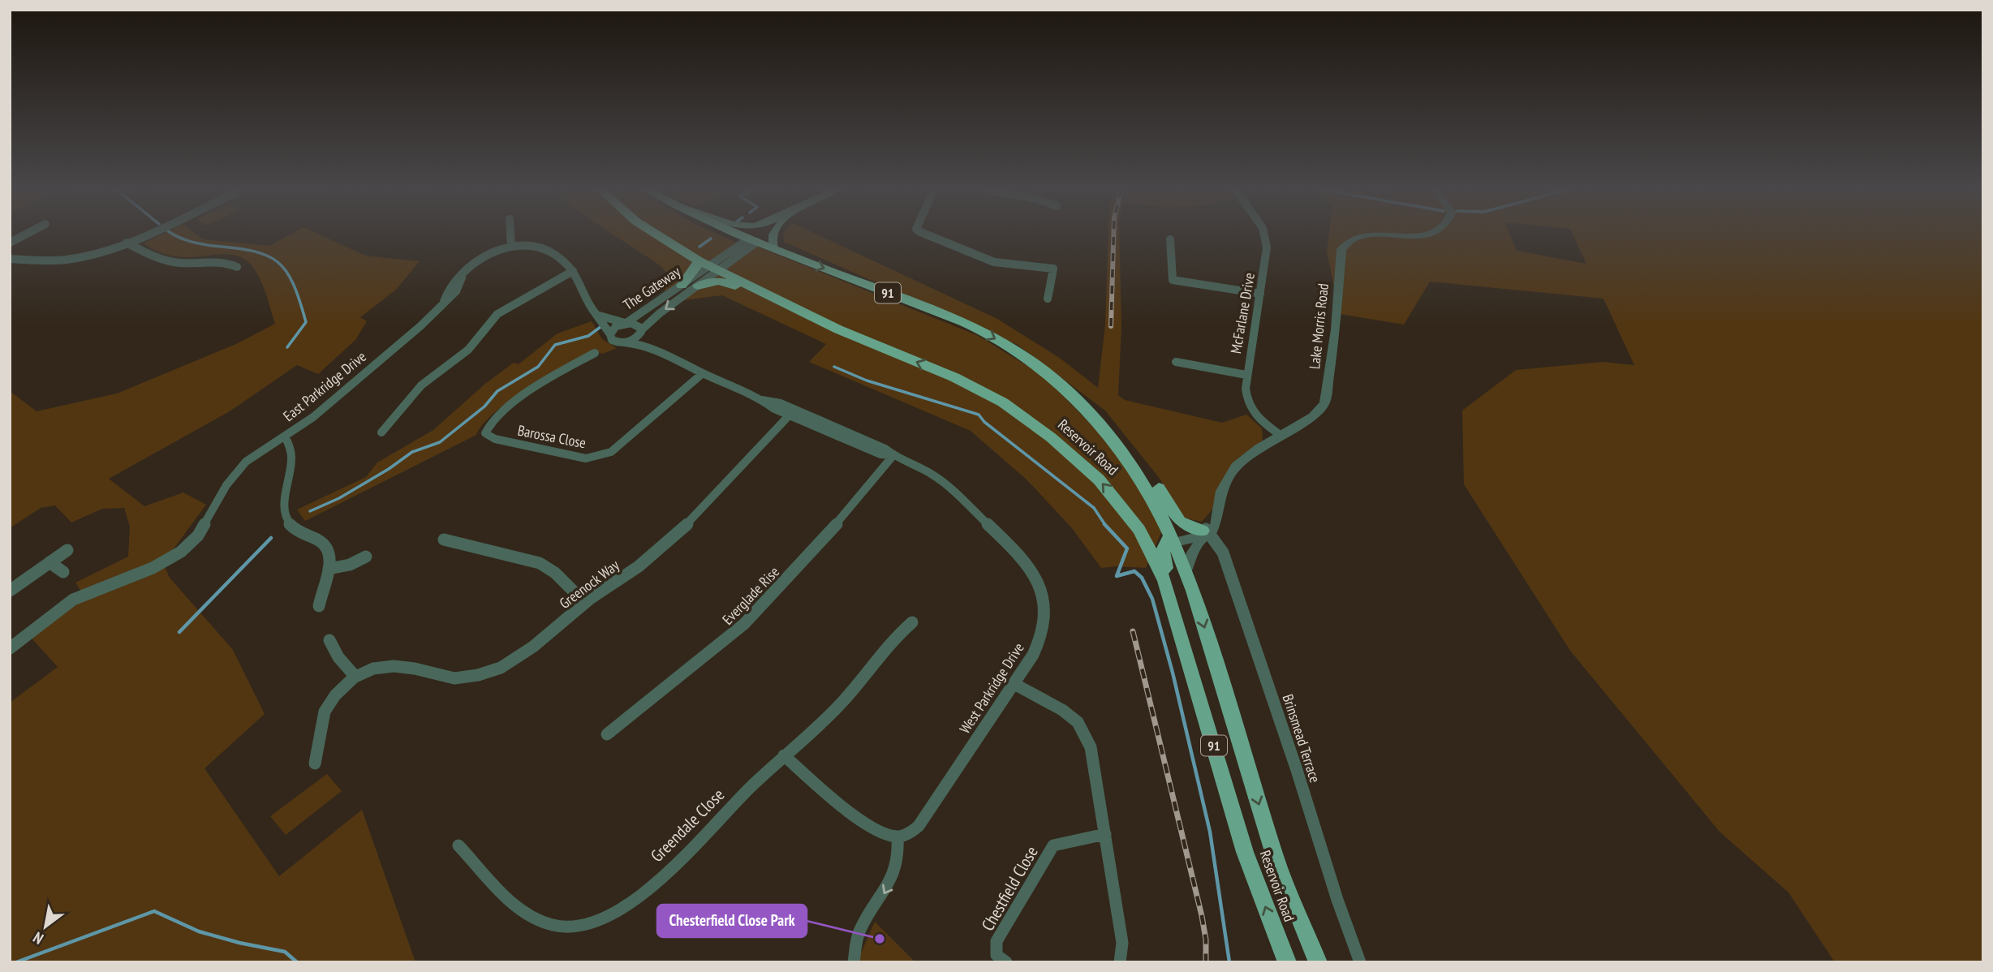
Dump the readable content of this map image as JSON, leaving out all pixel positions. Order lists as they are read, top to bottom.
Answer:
{
  "streets": {
    "main road": ["91", "Reservoir Road"],
    "street": [
      "The Gateway",
      "McFarlane Drive",
      "Lake Morris Road",
      "East Parkridge Drive",
      "Barossa Close",
      "Greenock Way",
      "Everglade Rise",
      "West Parkridge Drive",
      "Brinsmead Terrace",
      "Greendale Close",
      "Chestfield Close"
    ]
  },
  "crossings": [
    ["The Gateway", "East Parkridge Drive"],
    ["The Gateway", "Reservoir Road"],
    ["The Gateway", "West Parkridge Drive"],
    ["McFarlane Drive", "Lake Morris Road"],
    ["Lake Morris Road", "Reservoir Road"],
    ["Lake Morris Road", "Brinsmead Terrace"],
    ["East Parkridge Drive", "West Parkridge Drive"],
    ["Barossa Close", "West Parkridge Drive"],
    ["Greenock Way", "West Parkridge Drive"],
    ["Everglade Rise", "West Parkridge Drive"]
  ],
  "places": ["Chesterfield Close Park"],
  "north": "bottom left"
}
